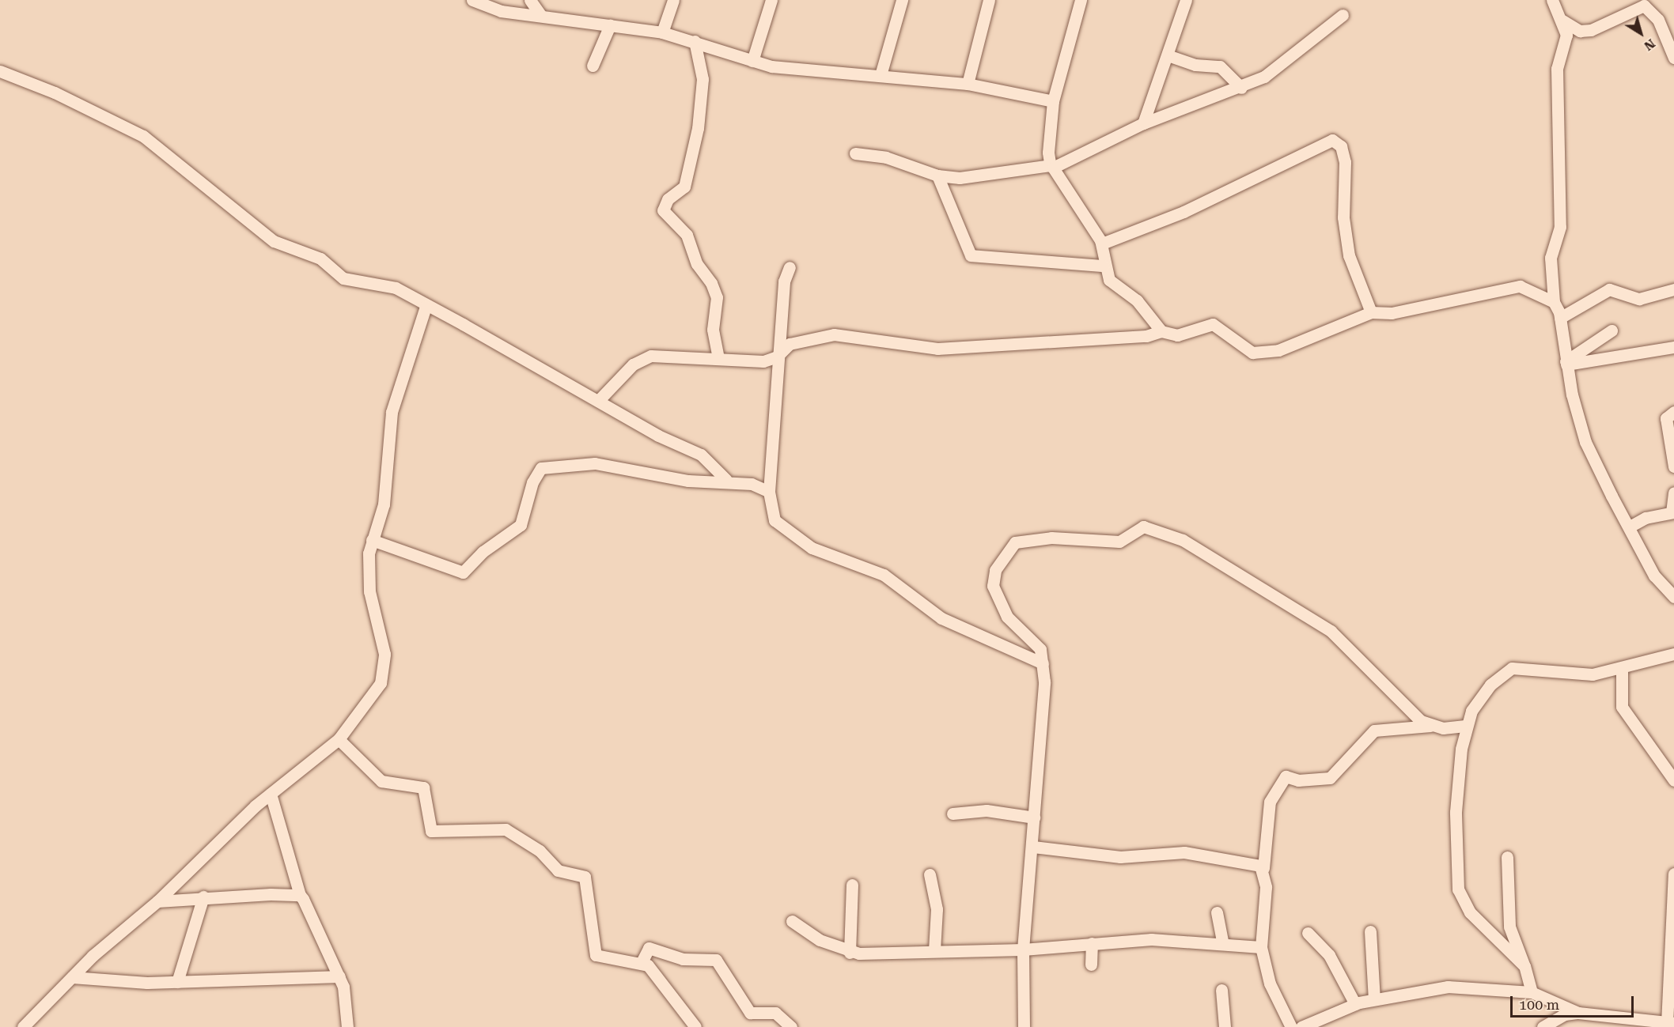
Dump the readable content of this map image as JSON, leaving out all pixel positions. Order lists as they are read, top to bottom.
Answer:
{
  "scale_bar": "100 m",
  "north": "bottom right"
}
